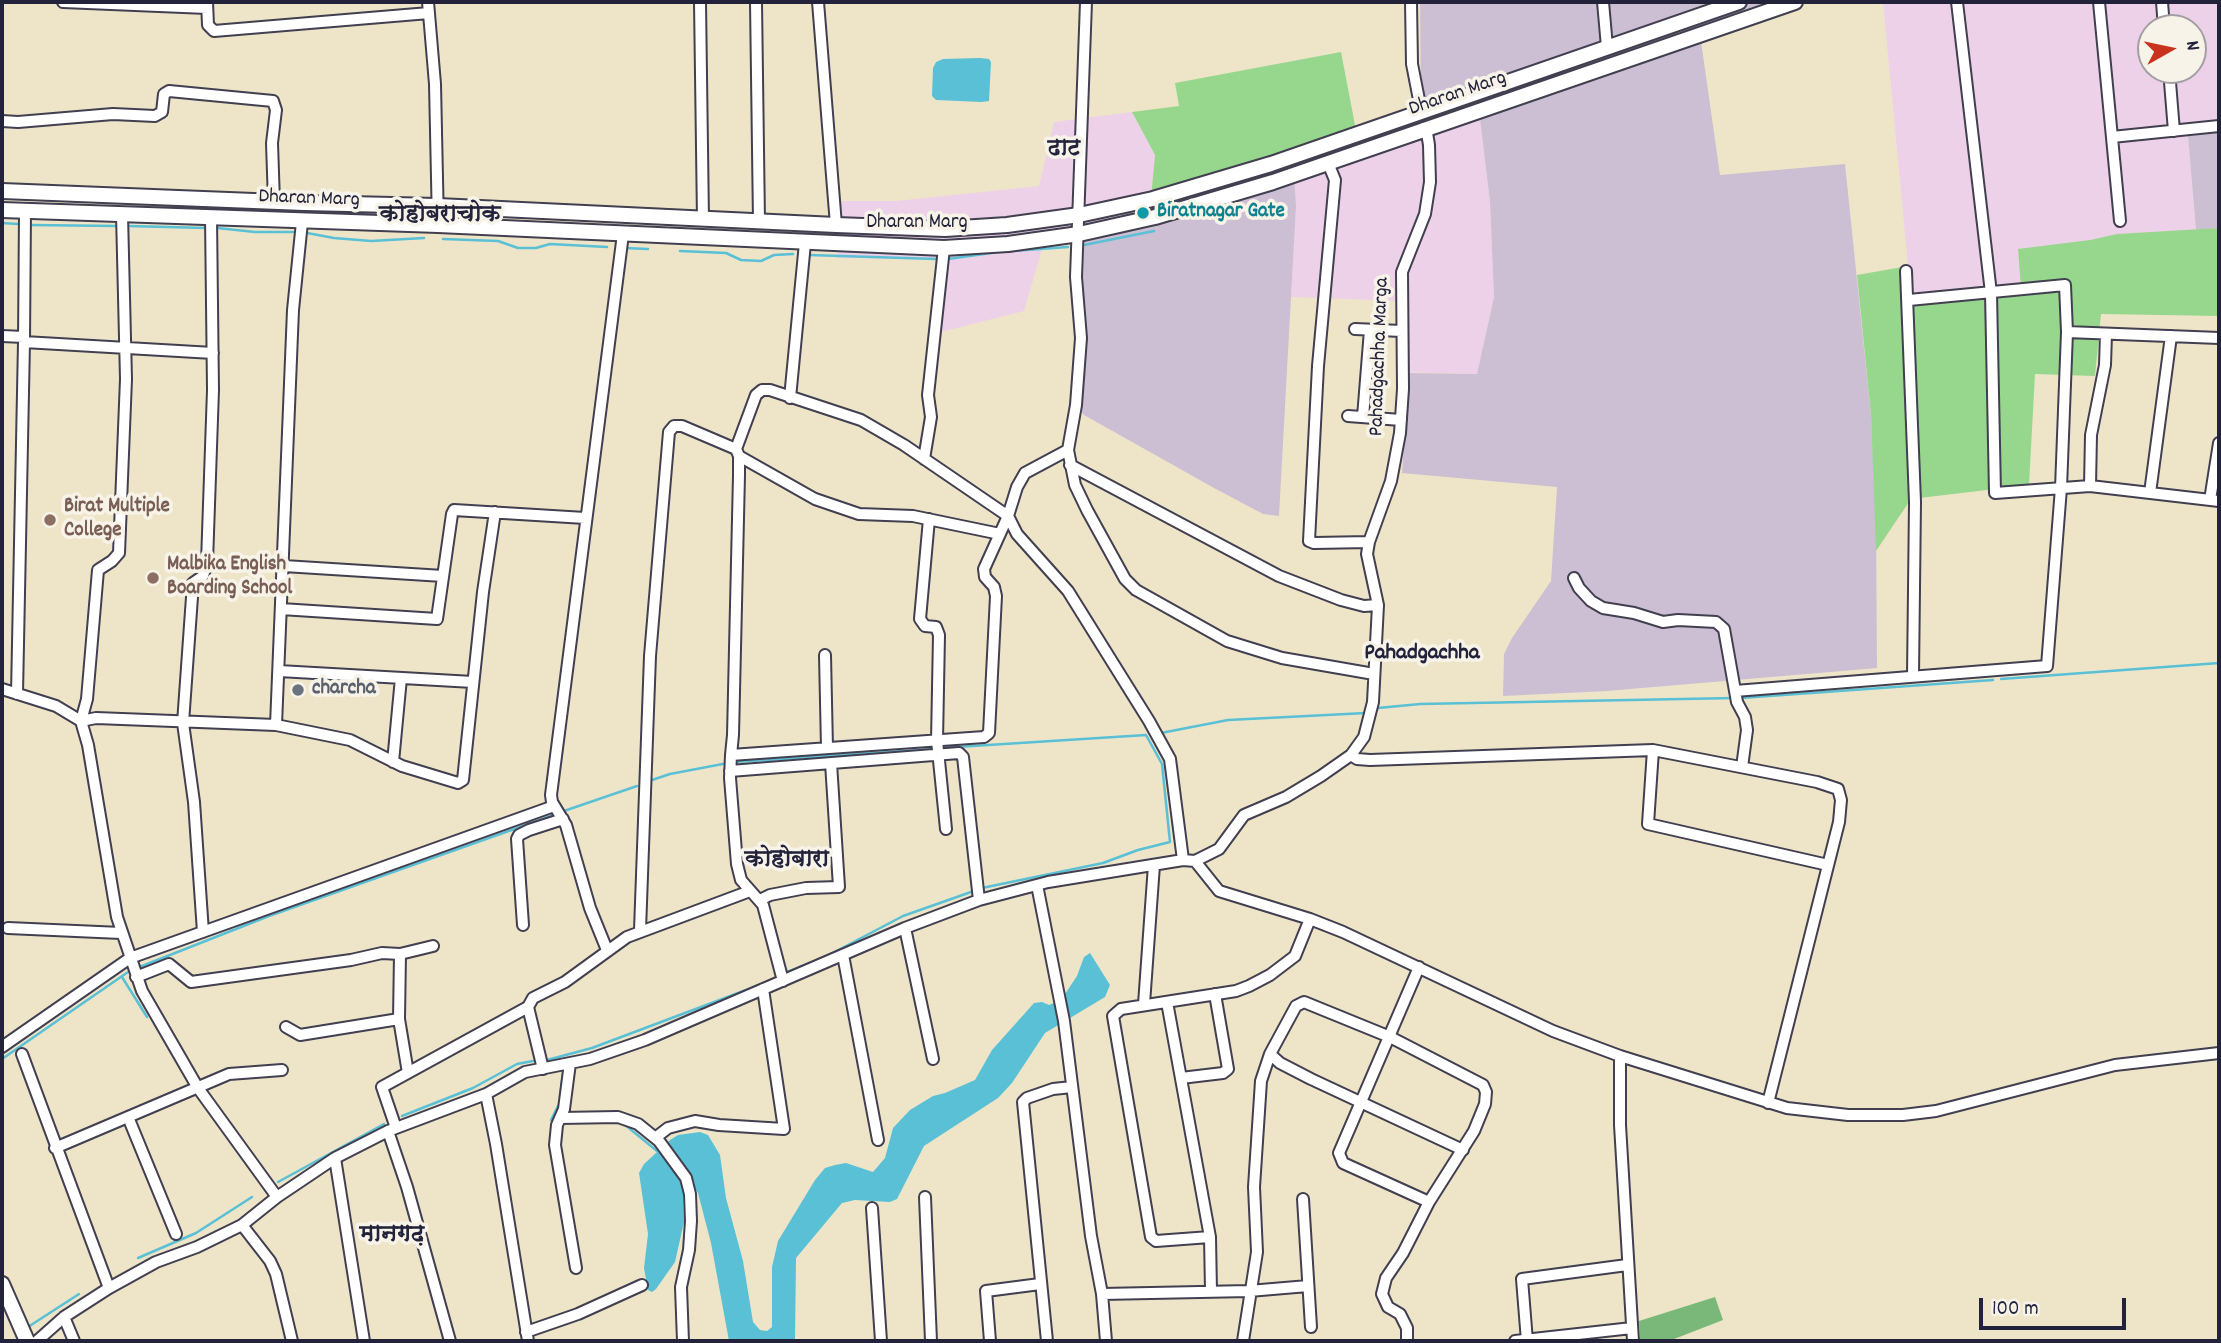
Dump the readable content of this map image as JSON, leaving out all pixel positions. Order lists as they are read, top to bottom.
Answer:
{
  "streets": {
    "main road": ["Dharan Marg"],
    "street": ["Pahadgachha Marga"]
  },
  "crossings": [
    ["Dharan Marg", "Pahadgachha Marga"]
  ],
  "districts": [
    "ढाट",
    "कोहोबराचोक",
    "Pahadgachha",
    "कोहोबारा",
    "मानगढ़"
  ],
  "places": [
    "Biratnagar Gate",
    "Birat Multiple College",
    "Malbika English Boarding School",
    "charcha"
  ],
  "scale_bar": "100 m",
  "north": "right"
}
